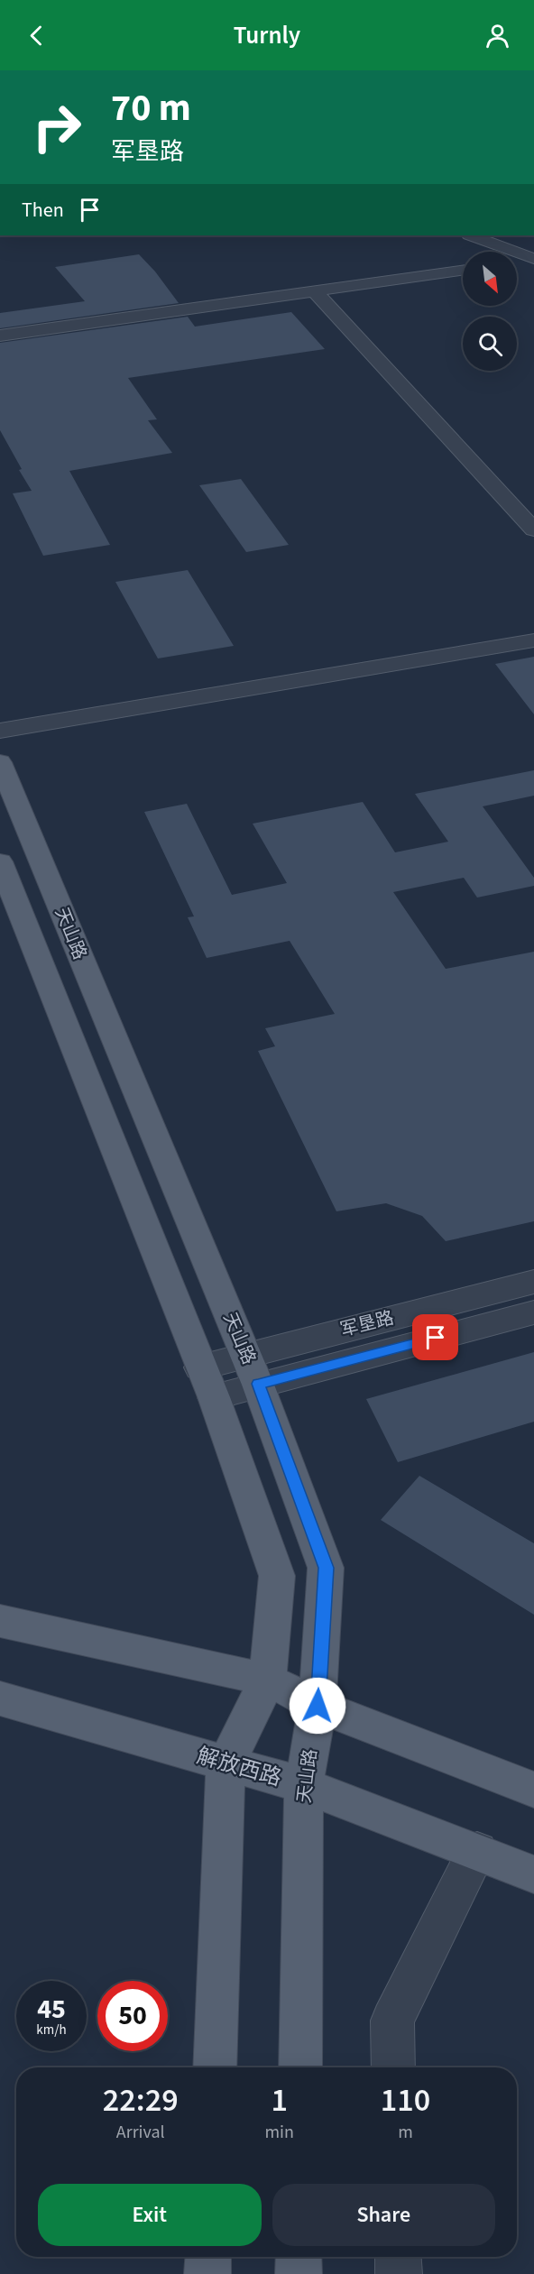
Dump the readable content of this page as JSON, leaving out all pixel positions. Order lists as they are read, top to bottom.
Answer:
{
  "streets": {
    "main road": ["天山路", "解放西路"],
    "street": ["军垦路"]
  },
  "crossings": [
    ["天山路", "军垦路"],
    ["天山路", "解放西路"]
  ],
  "north": "bottom right",
  "page": {
    "header": "Turnly",
    "turn": ["70 m", "军垦路"],
    "then": "Then",
    "speed": "45 km/h",
    "limit": "50",
    "eta": [
      "22:29",
      "Arrival",
      "1",
      "min",
      "110",
      "m"
    ],
    "buttons": ["Exit", "Share"]
  }
}
